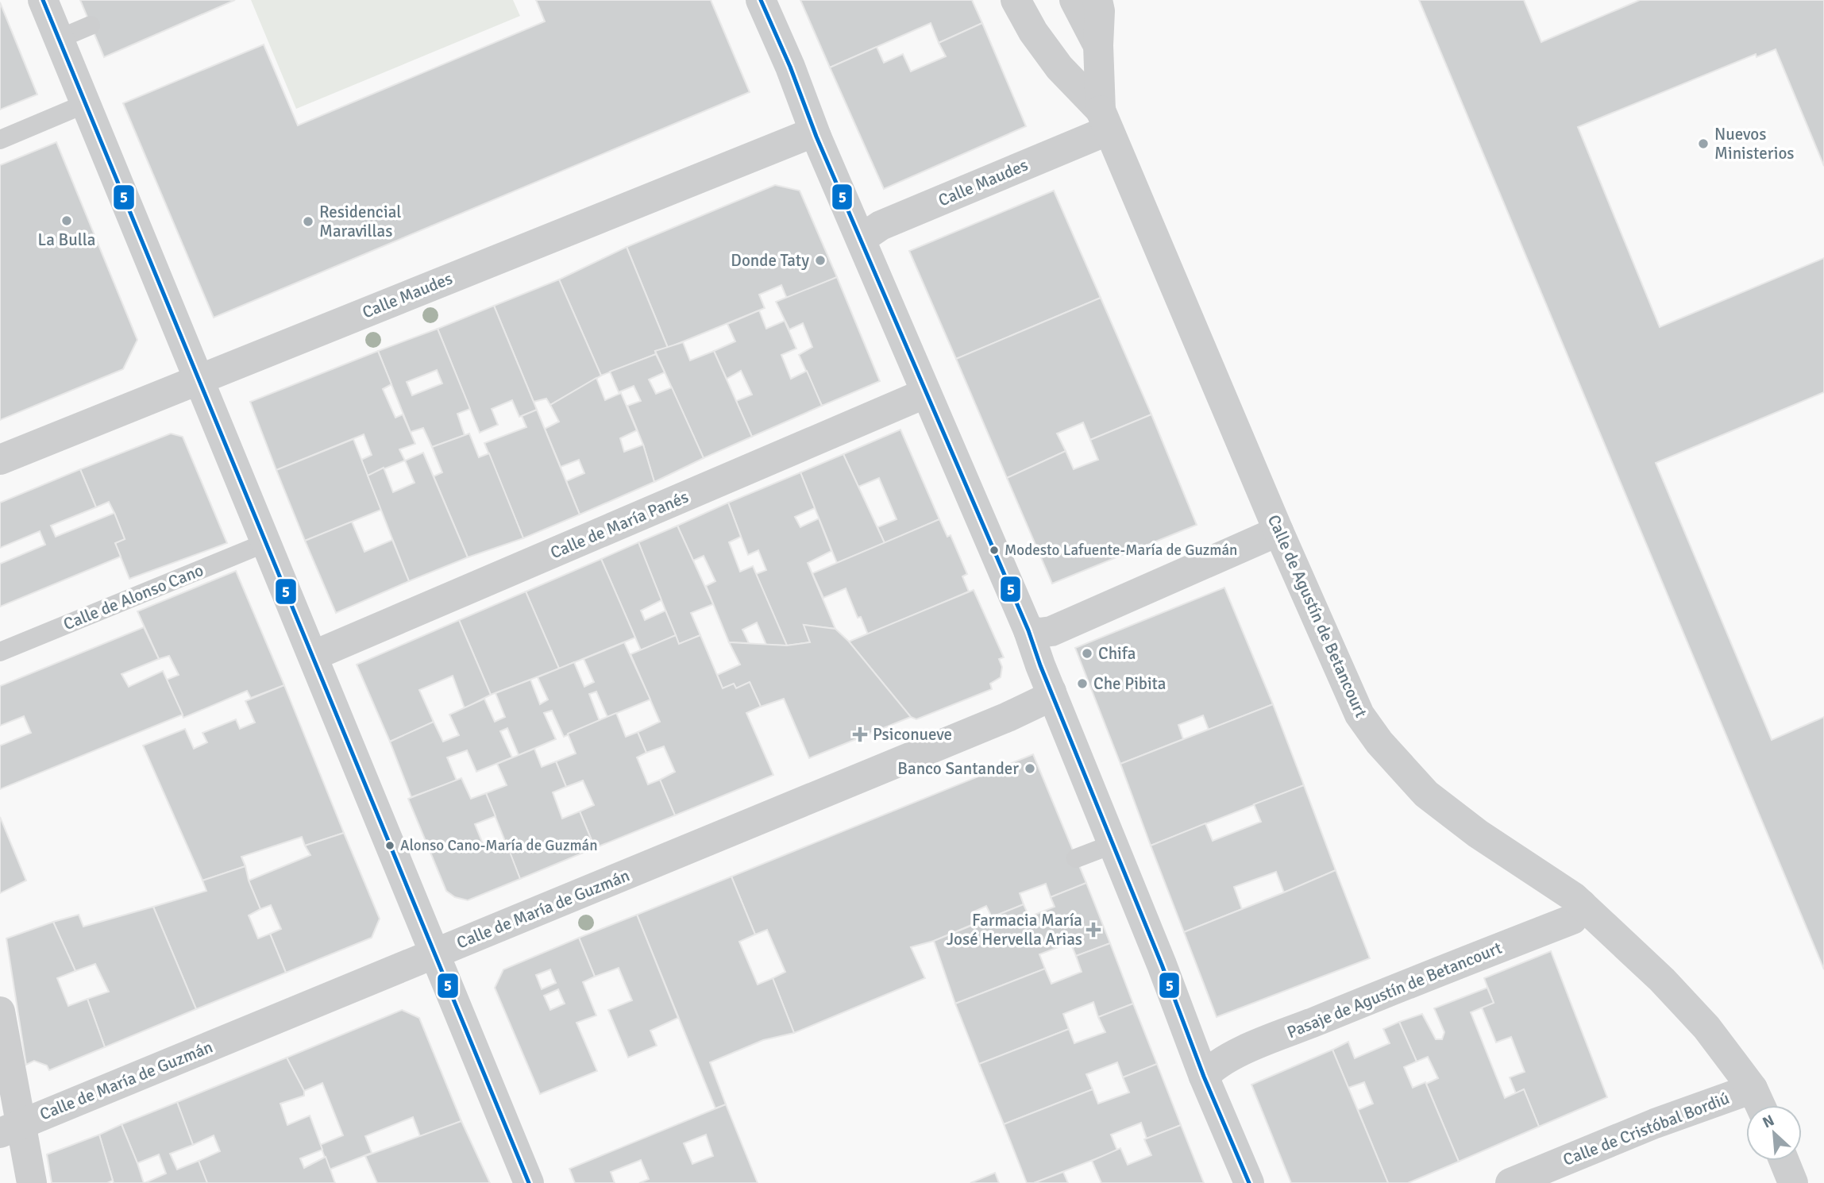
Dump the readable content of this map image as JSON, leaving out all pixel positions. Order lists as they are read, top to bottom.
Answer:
{
  "streets": {
    "street": [
      "Calle Maudes",
      "Calle de María Panés",
      "Calle de Agustín de Betancourt",
      "Calle de María de Guzmán",
      "Pasaje de Agustín de Betancourt",
      "Calle de Cristóbal Bordiú"
    ],
    "lane": ["Calle de Alonso Cano"]
  },
  "crossings": [
    ["Calle Maudes", "Calle de Agustín de Betancourt"],
    ["Calle de Agustín de Betancourt", "Pasaje de Agustín de Betancourt"],
    ["Calle de Agustín de Betancourt", "Calle de Cristóbal Bordiú"]
  ],
  "places": {
    "other": [
      "Nuevos Ministerios",
      "La Bulla",
      "Residencial Maravillas",
      "Donde Taty",
      "Modesto Lafuente-María de Guzmán",
      "Chifa",
      "Che Pibita",
      "Banco Santander",
      "Alonso Cano-María de Guzmán"
    ],
    "health": ["Psiconueve", "Farmacia María José Hervella Arias"]
  },
  "lines": ["transit line 5"],
  "north": "top left"
}
